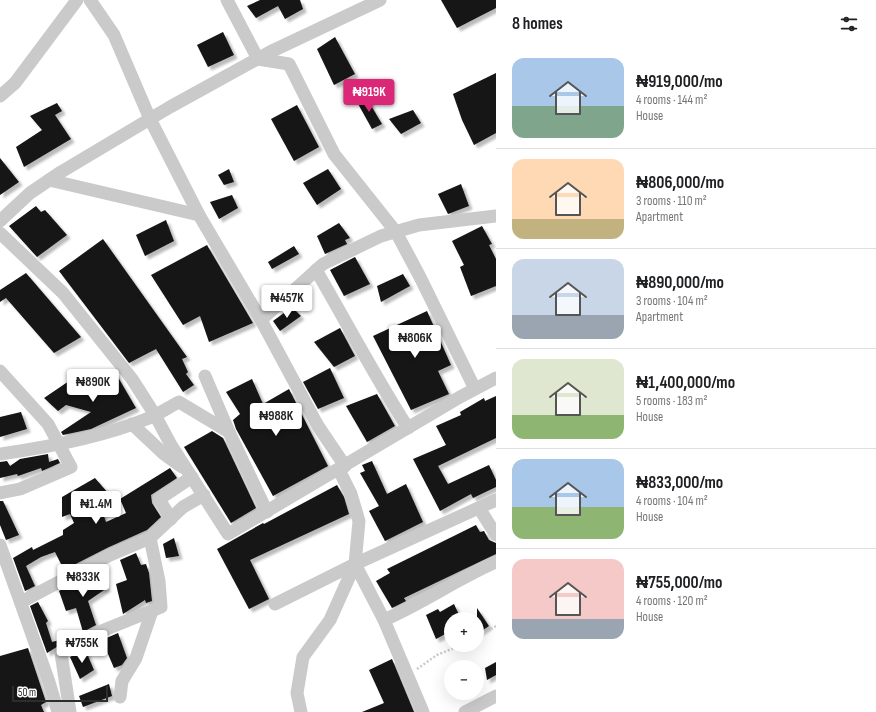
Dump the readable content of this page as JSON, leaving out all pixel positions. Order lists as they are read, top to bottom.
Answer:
{
  "scale_bar": "50 m",
  "page": {
    "heading": "8 homes",
    "list": [
      {
        "name": "₦919,000/mo",
        "note": "4 rooms · 144 m² · House"
      },
      {
        "name": "₦806,000/mo",
        "note": "3 rooms · 110 m² · Apartment"
      },
      {
        "name": "₦890,000/mo",
        "note": "3 rooms · 104 m² · Apartment"
      },
      {
        "name": "₦1,400,000/mo",
        "note": "5 rooms · 183 m² · House"
      },
      {
        "name": "₦833,000/mo",
        "note": "4 rooms · 104 m² · House"
      },
      {
        "name": "₦755,000/mo",
        "note": "4 rooms · 120 m² · House"
      }
    ],
    "price": [
      "₦919K",
      "₦457K",
      "₦806K",
      "₦890K",
      "₦988K",
      "₦1.4M",
      "₦833K",
      "₦755K"
    ],
    "map_buttons": ["+", "−"],
    "scale": "50 m"
  }
}
